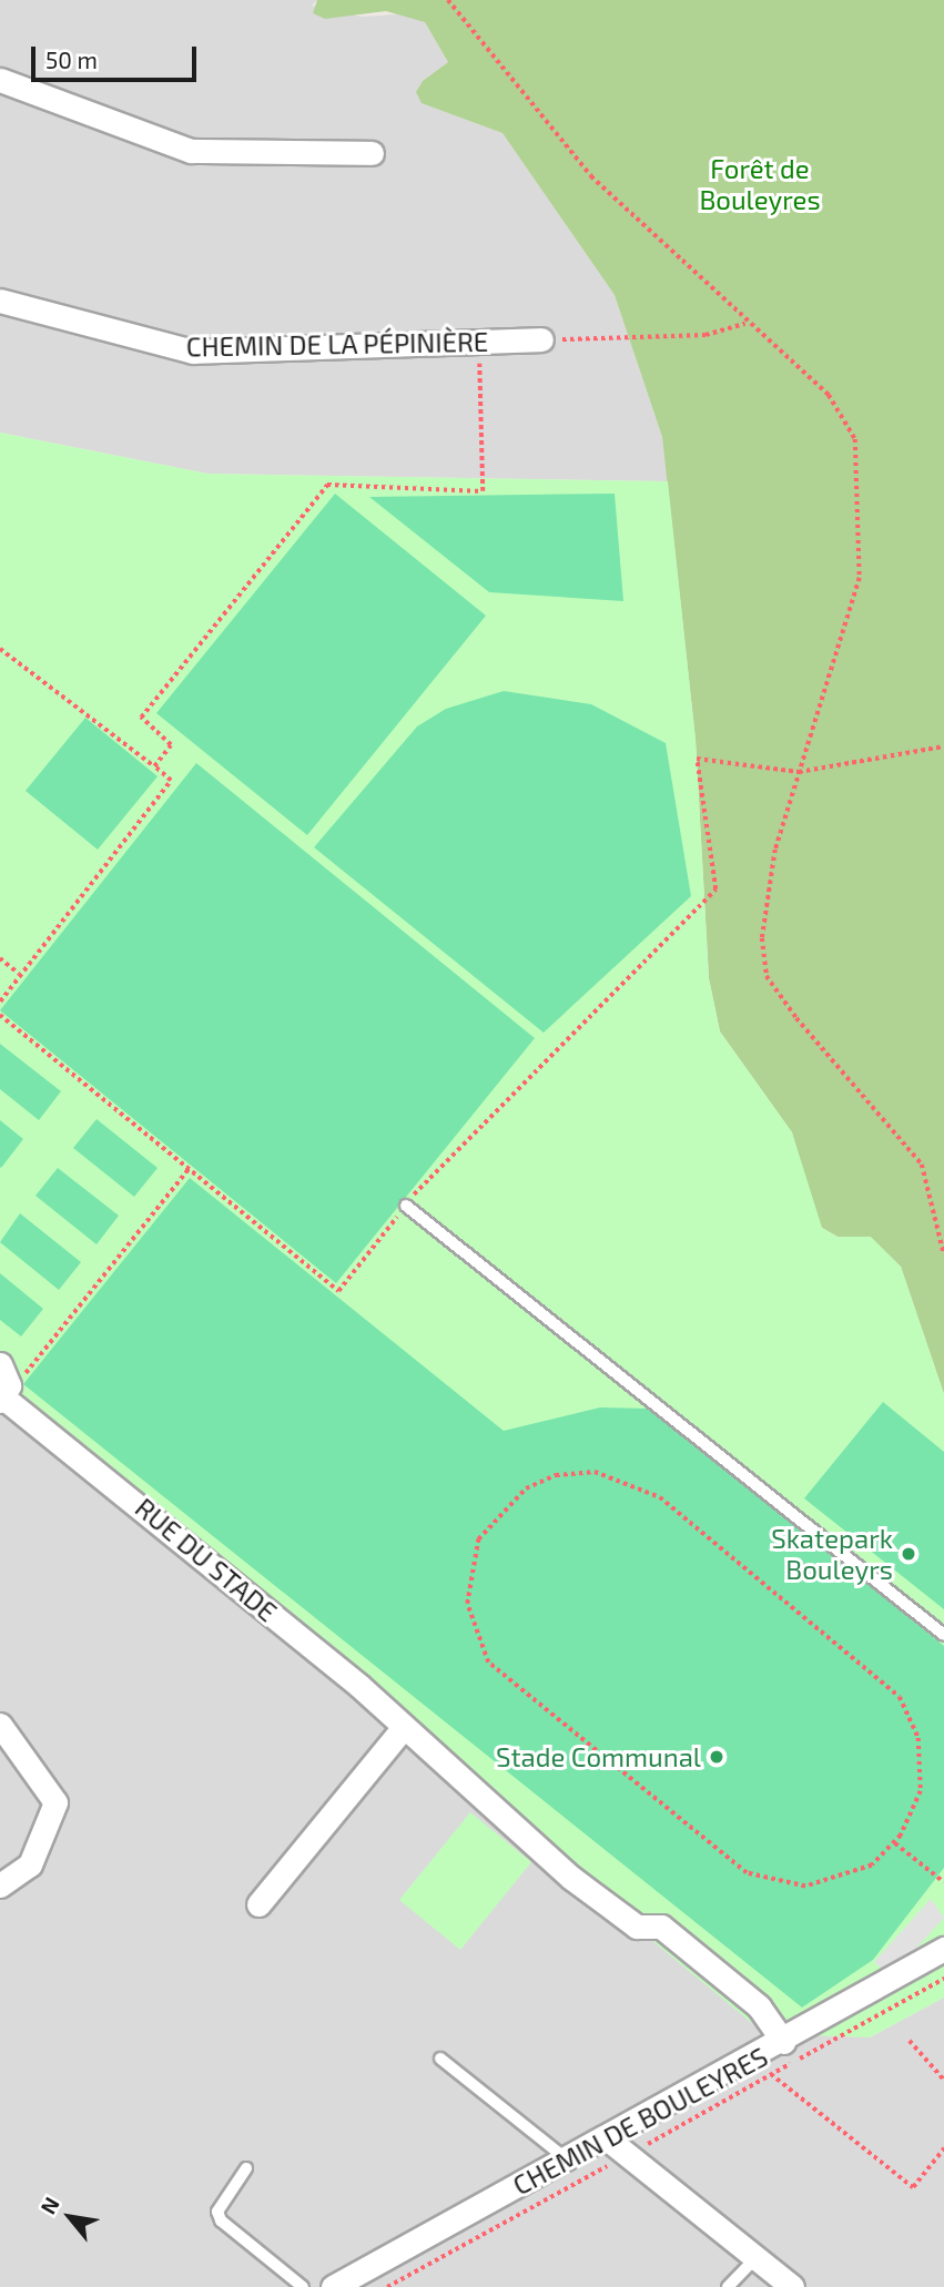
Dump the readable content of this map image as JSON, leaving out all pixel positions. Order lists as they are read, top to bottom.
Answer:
{
  "streets": {
    "street": ["CHEMIN DE LA PÉPINIÈRE", "RUE DU STADE", "CHEMIN DE BOULEYRES"]
  },
  "crossings": [
    ["RUE DU STADE", "CHEMIN DE BOULEYRES"]
  ],
  "parks": ["Forêt de Bouleyres"],
  "places": ["Skatepark Bouleyrs", "Stade Communal"],
  "scale_bar": "50 m",
  "north": "top left"
}
